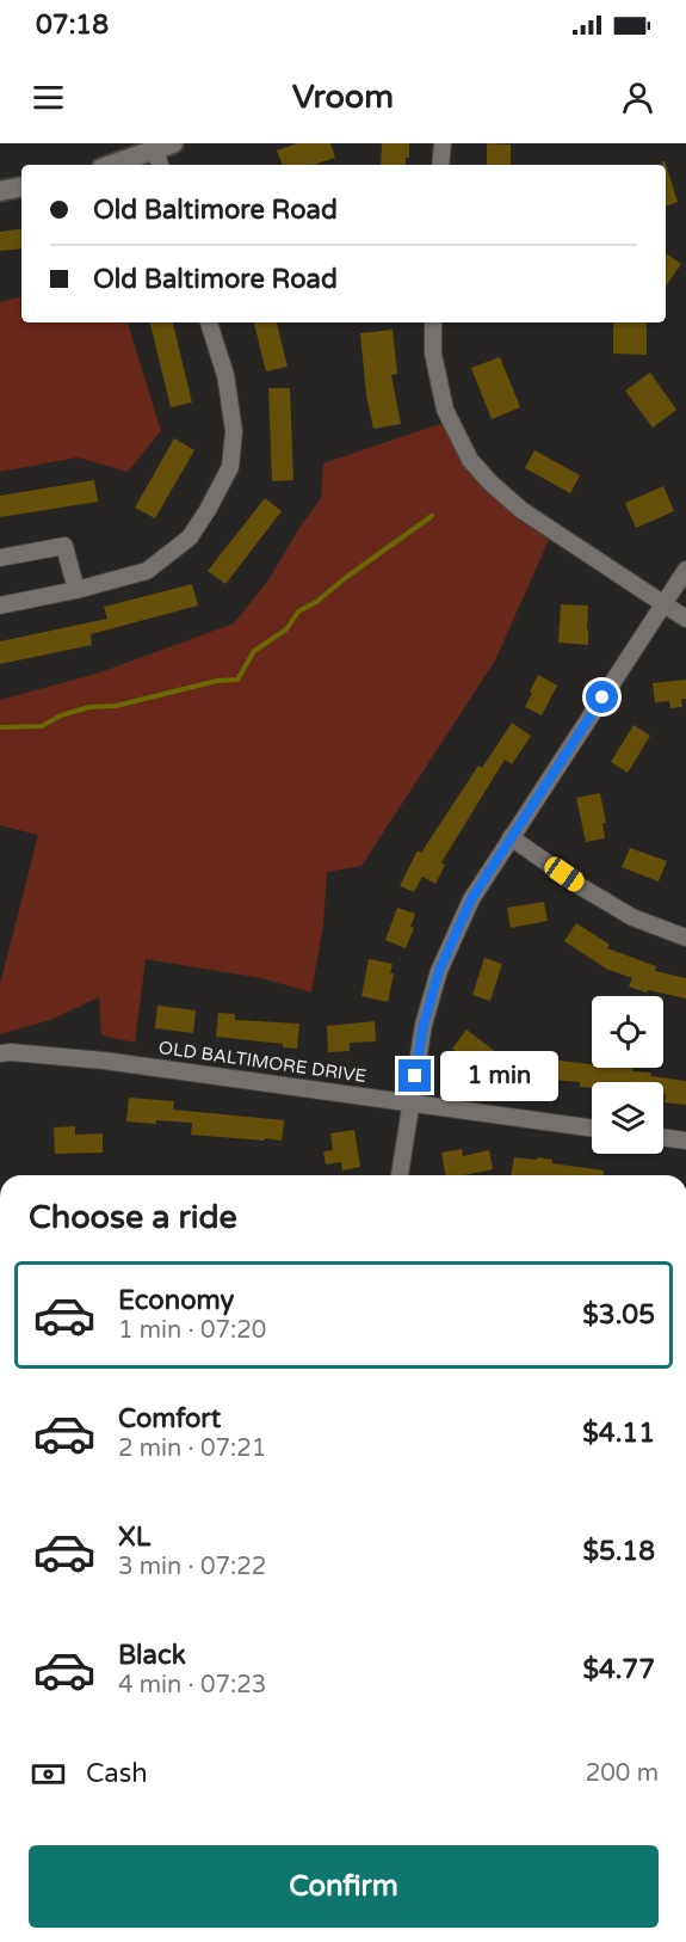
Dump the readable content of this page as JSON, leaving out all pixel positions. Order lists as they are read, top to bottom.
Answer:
{
  "streets": {
    "street": ["OLD BALTIMORE DRIVE"]
  },
  "page": {
    "status": "07:18",
    "header": "Vroom",
    "banner": ["Old Baltimore Road", "Old Baltimore Road"],
    "bubble": "1 min",
    "heading": "Choose a ride",
    "list": [
      {
        "name": "Economy",
        "note": "1 min · 07:20",
        "value": "$3.05"
      },
      {
        "name": "Comfort",
        "note": "2 min · 07:21",
        "value": "$4.11"
      },
      {
        "name": "XL",
        "note": "3 min · 07:22",
        "value": "$5.18"
      },
      {
        "name": "Black",
        "note": "4 min · 07:23",
        "value": "$4.77"
      }
    ],
    "pay": ["Cash", "200 m"],
    "buttons": "Confirm"
  }
}
